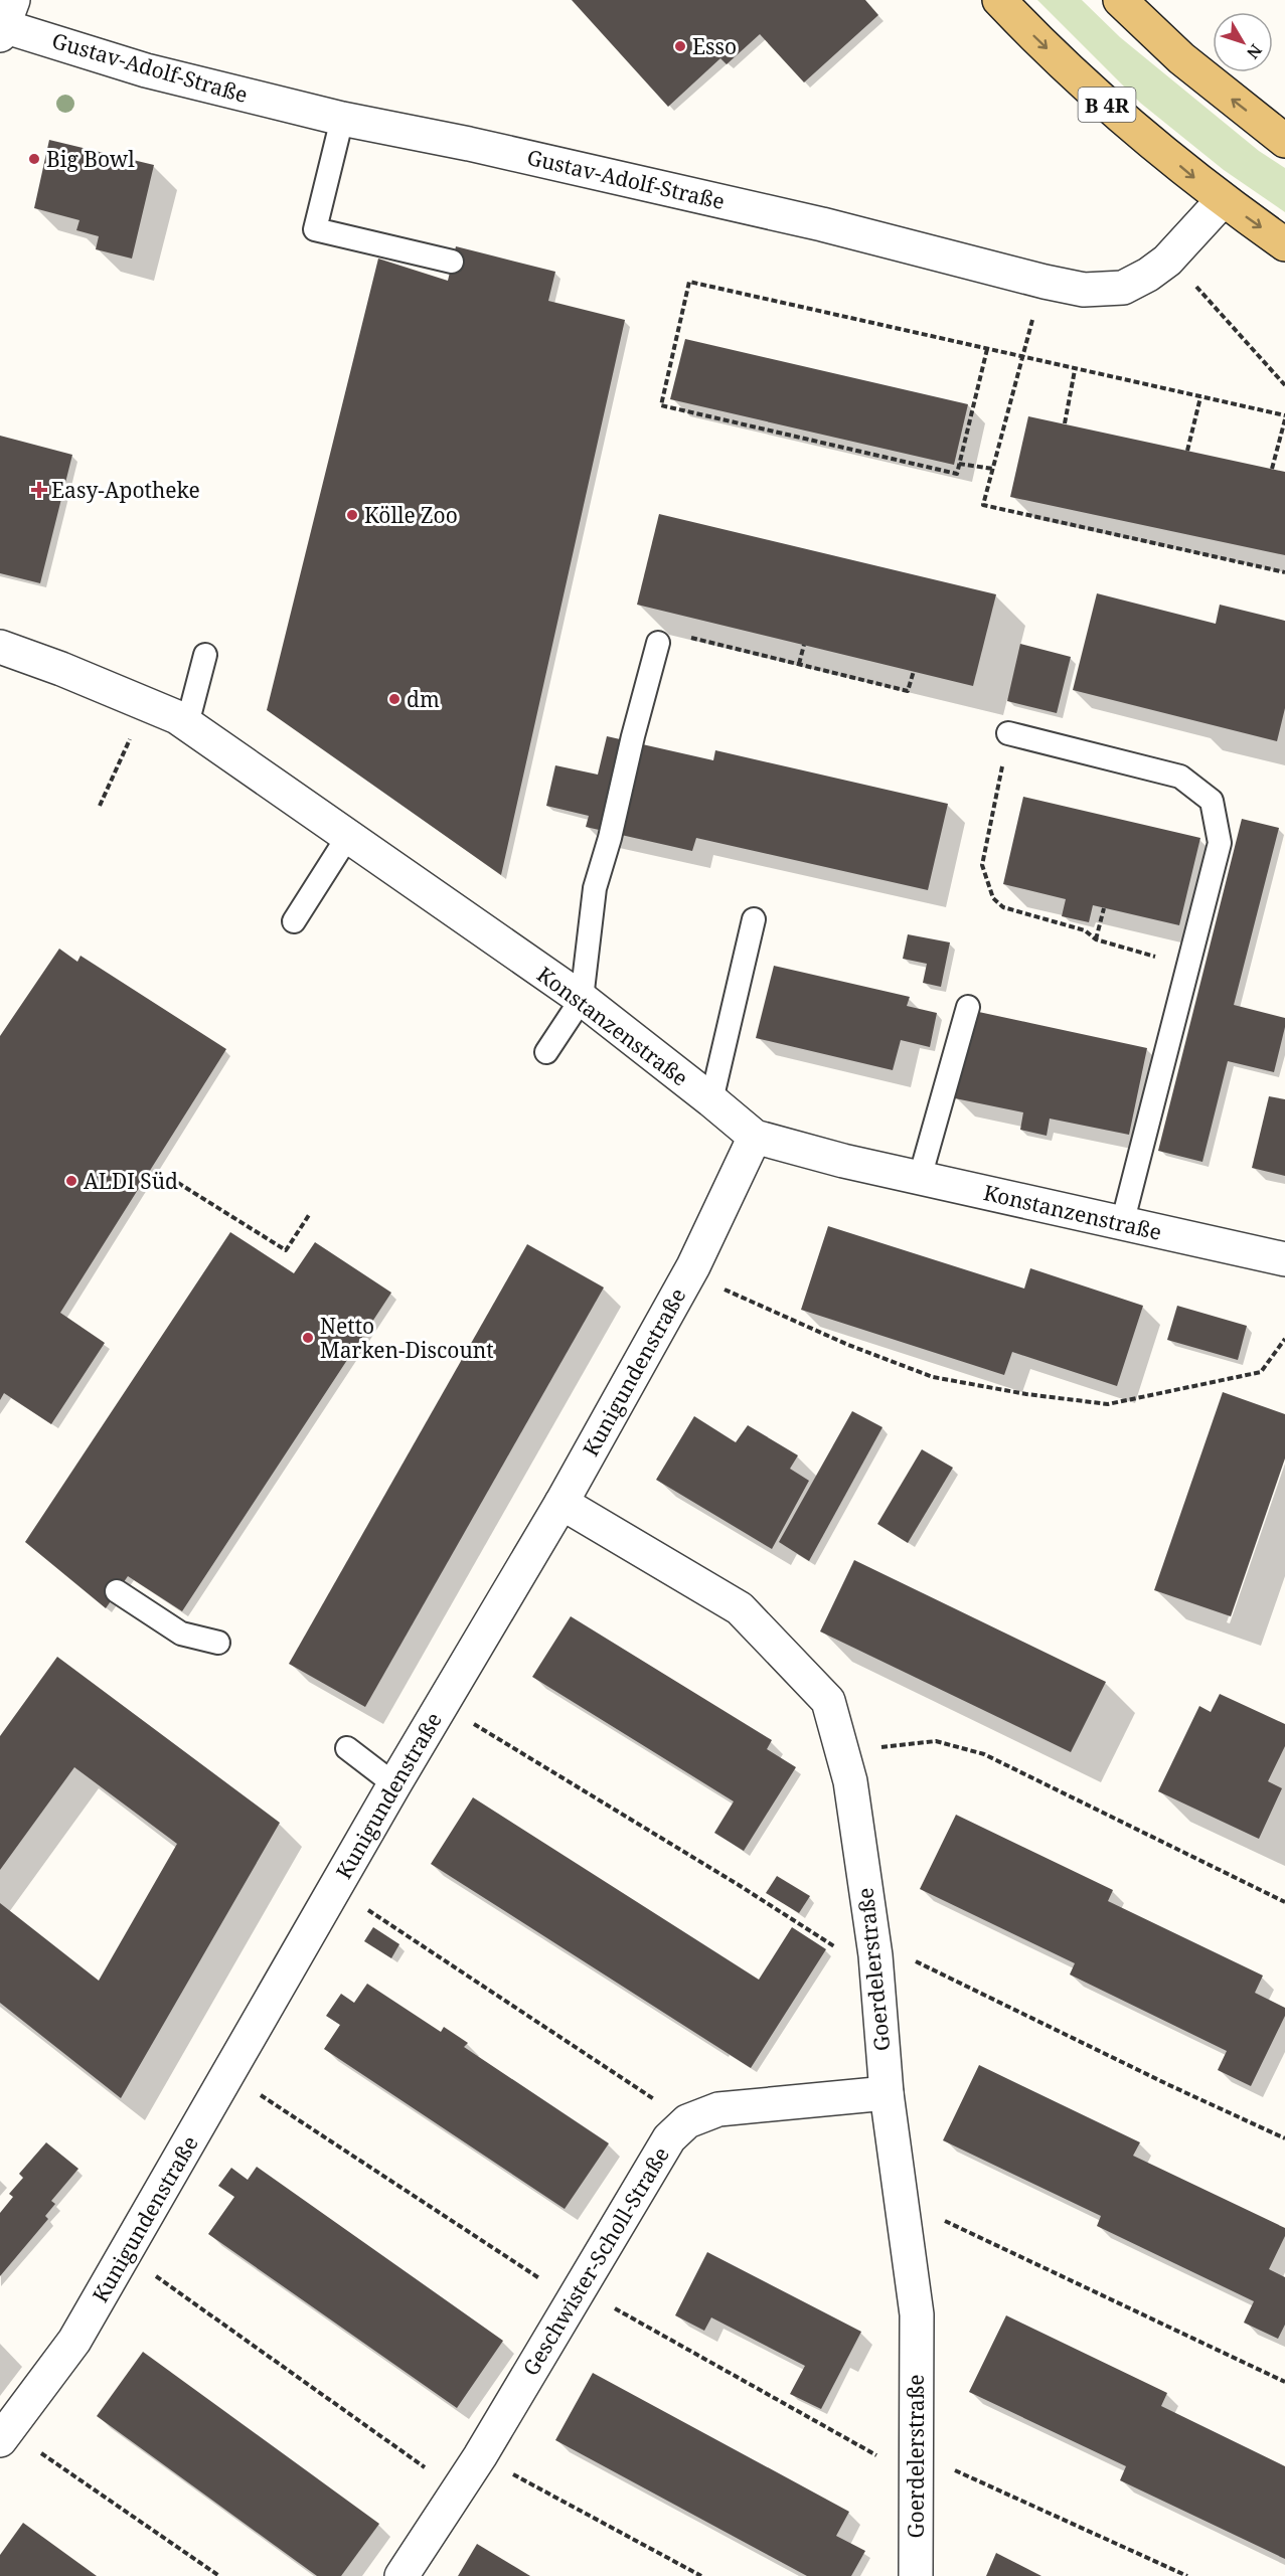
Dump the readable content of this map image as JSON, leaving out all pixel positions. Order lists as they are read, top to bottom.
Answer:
{
  "streets": {
    "main road": ["B 4R"],
    "street": [
      "Gustav-Adolf-Straße",
      "Konstanzenstraße",
      "Kunigundenstraße",
      "Goerdelerstraße",
      "Geschwister-Scholl-Straße"
    ]
  },
  "crossings": [
    ["Gustav-Adolf-Straße", "B 4R"],
    ["Konstanzenstraße", "Kunigundenstraße"],
    ["Kunigundenstraße", "Goerdelerstraße"],
    ["Goerdelerstraße", "Geschwister-Scholl-Straße"]
  ],
  "places": {
    "other": [
      "Esso",
      "Big Bowl",
      "Kölle Zoo",
      "dm",
      "ALDI Süd",
      "Netto Marken-Discount"
    ],
    "health": ["Easy-Apotheke"]
  },
  "north": "bottom right"
}
